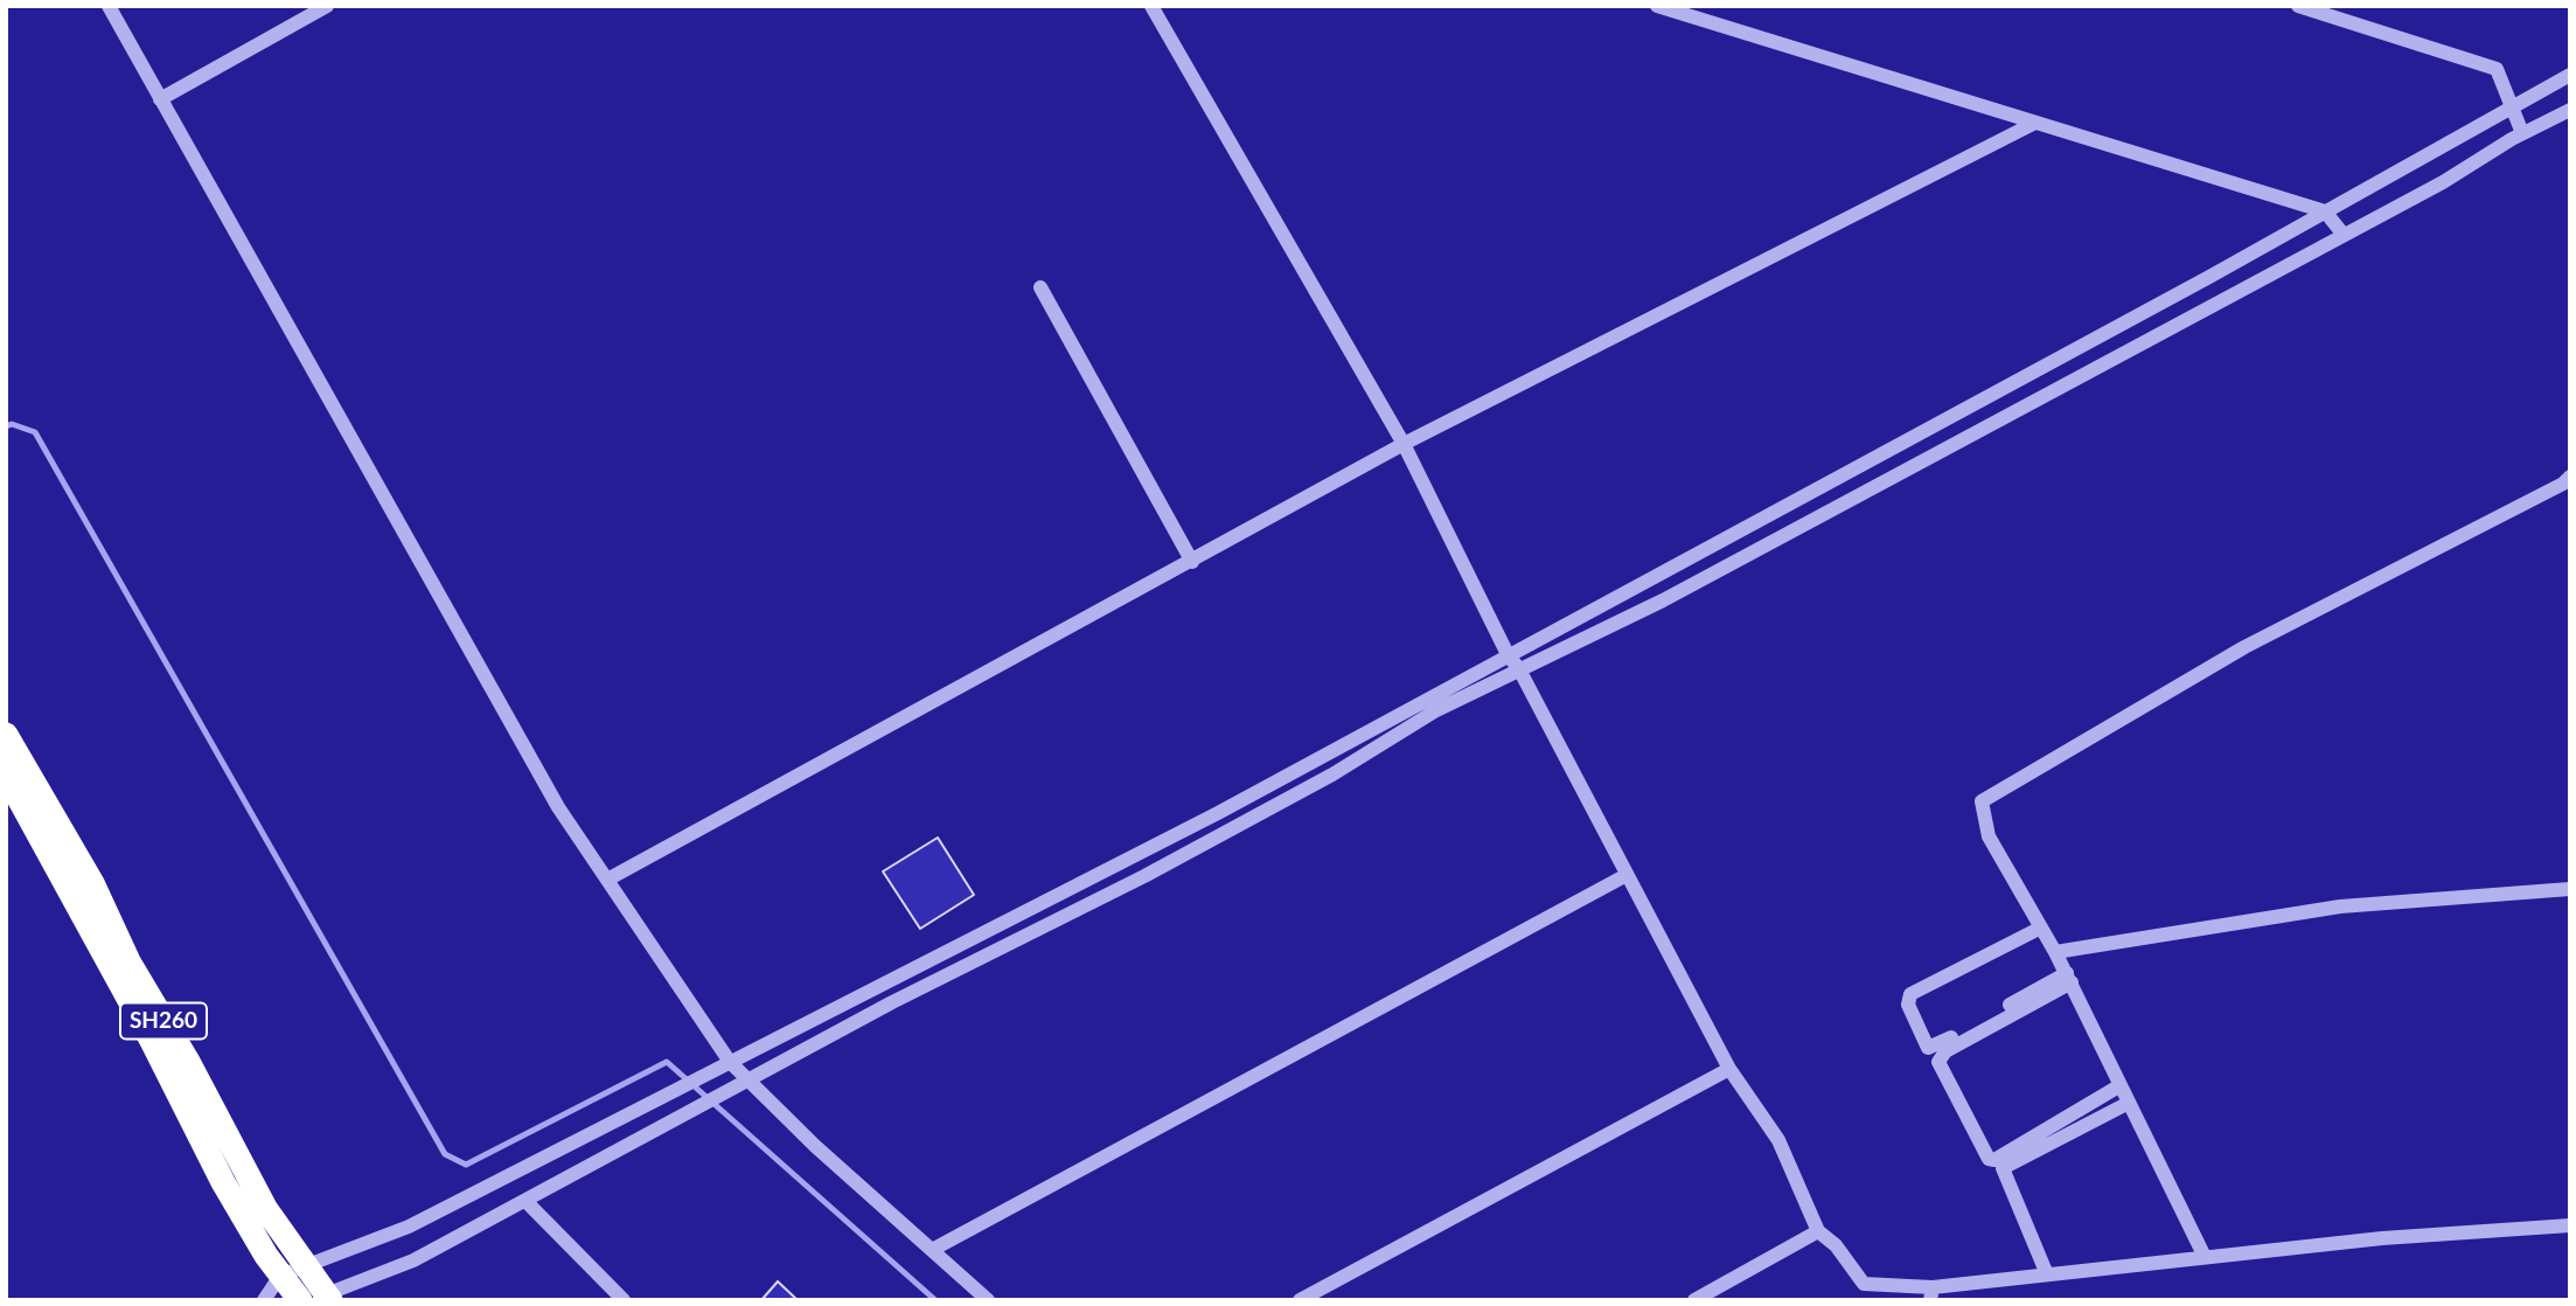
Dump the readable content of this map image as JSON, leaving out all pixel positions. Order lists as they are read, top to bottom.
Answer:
{
  "streets": {
    "highway": ["SH260"]
  }
}
